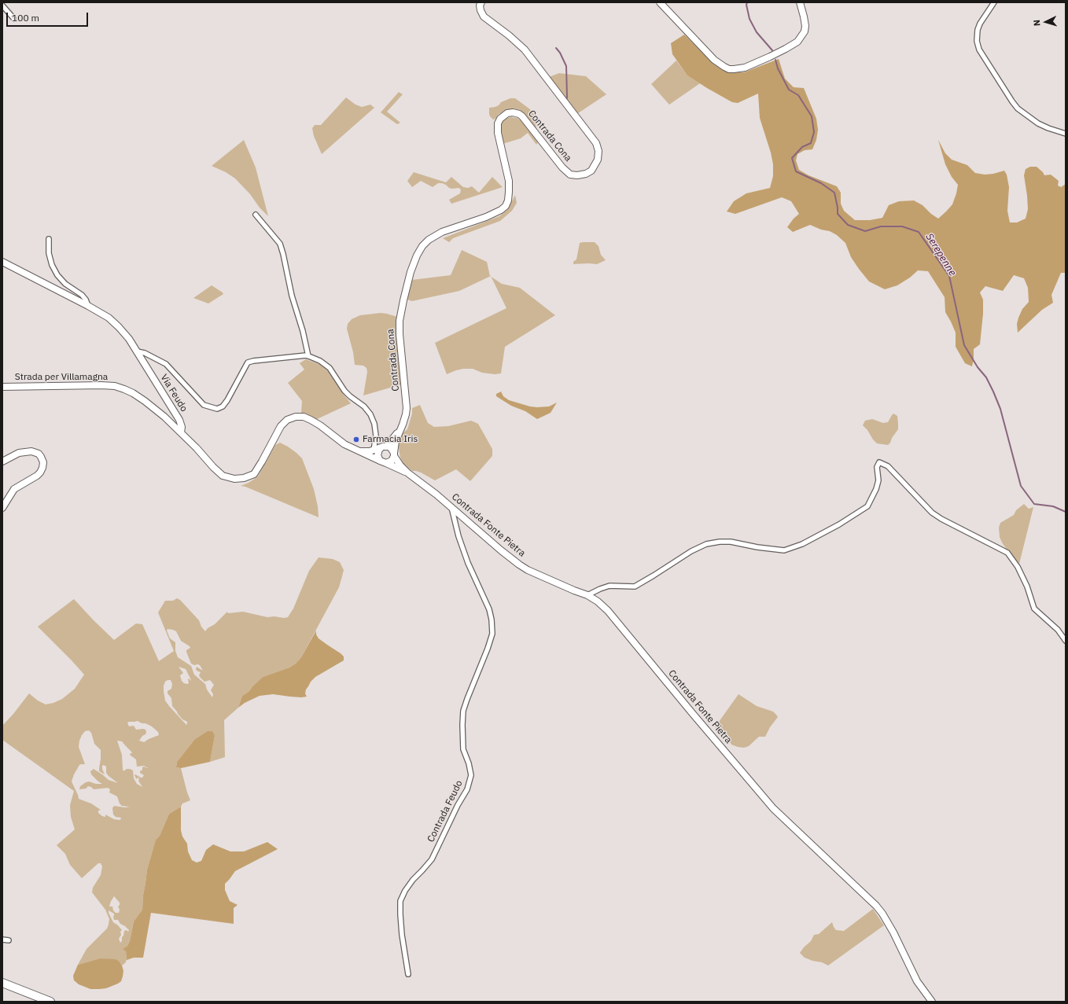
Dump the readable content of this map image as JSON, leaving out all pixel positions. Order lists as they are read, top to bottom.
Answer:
{
  "streets": {
    "main road": [
      "Contrada Cona",
      "Strada per Villamagna",
      "Via Feudo",
      "Contrada Fonte Pietra"
    ],
    "street": ["Contrada Feudo"]
  },
  "crossings": [
    ["Strada per Villamagna", "Via Feudo"],
    ["Contrada Fonte Pietra", "Contrada Feudo"]
  ],
  "water": ["Serepenne"],
  "places": ["Farmacia Iris"],
  "scale_bar": "100 m",
  "north": "left"
}
